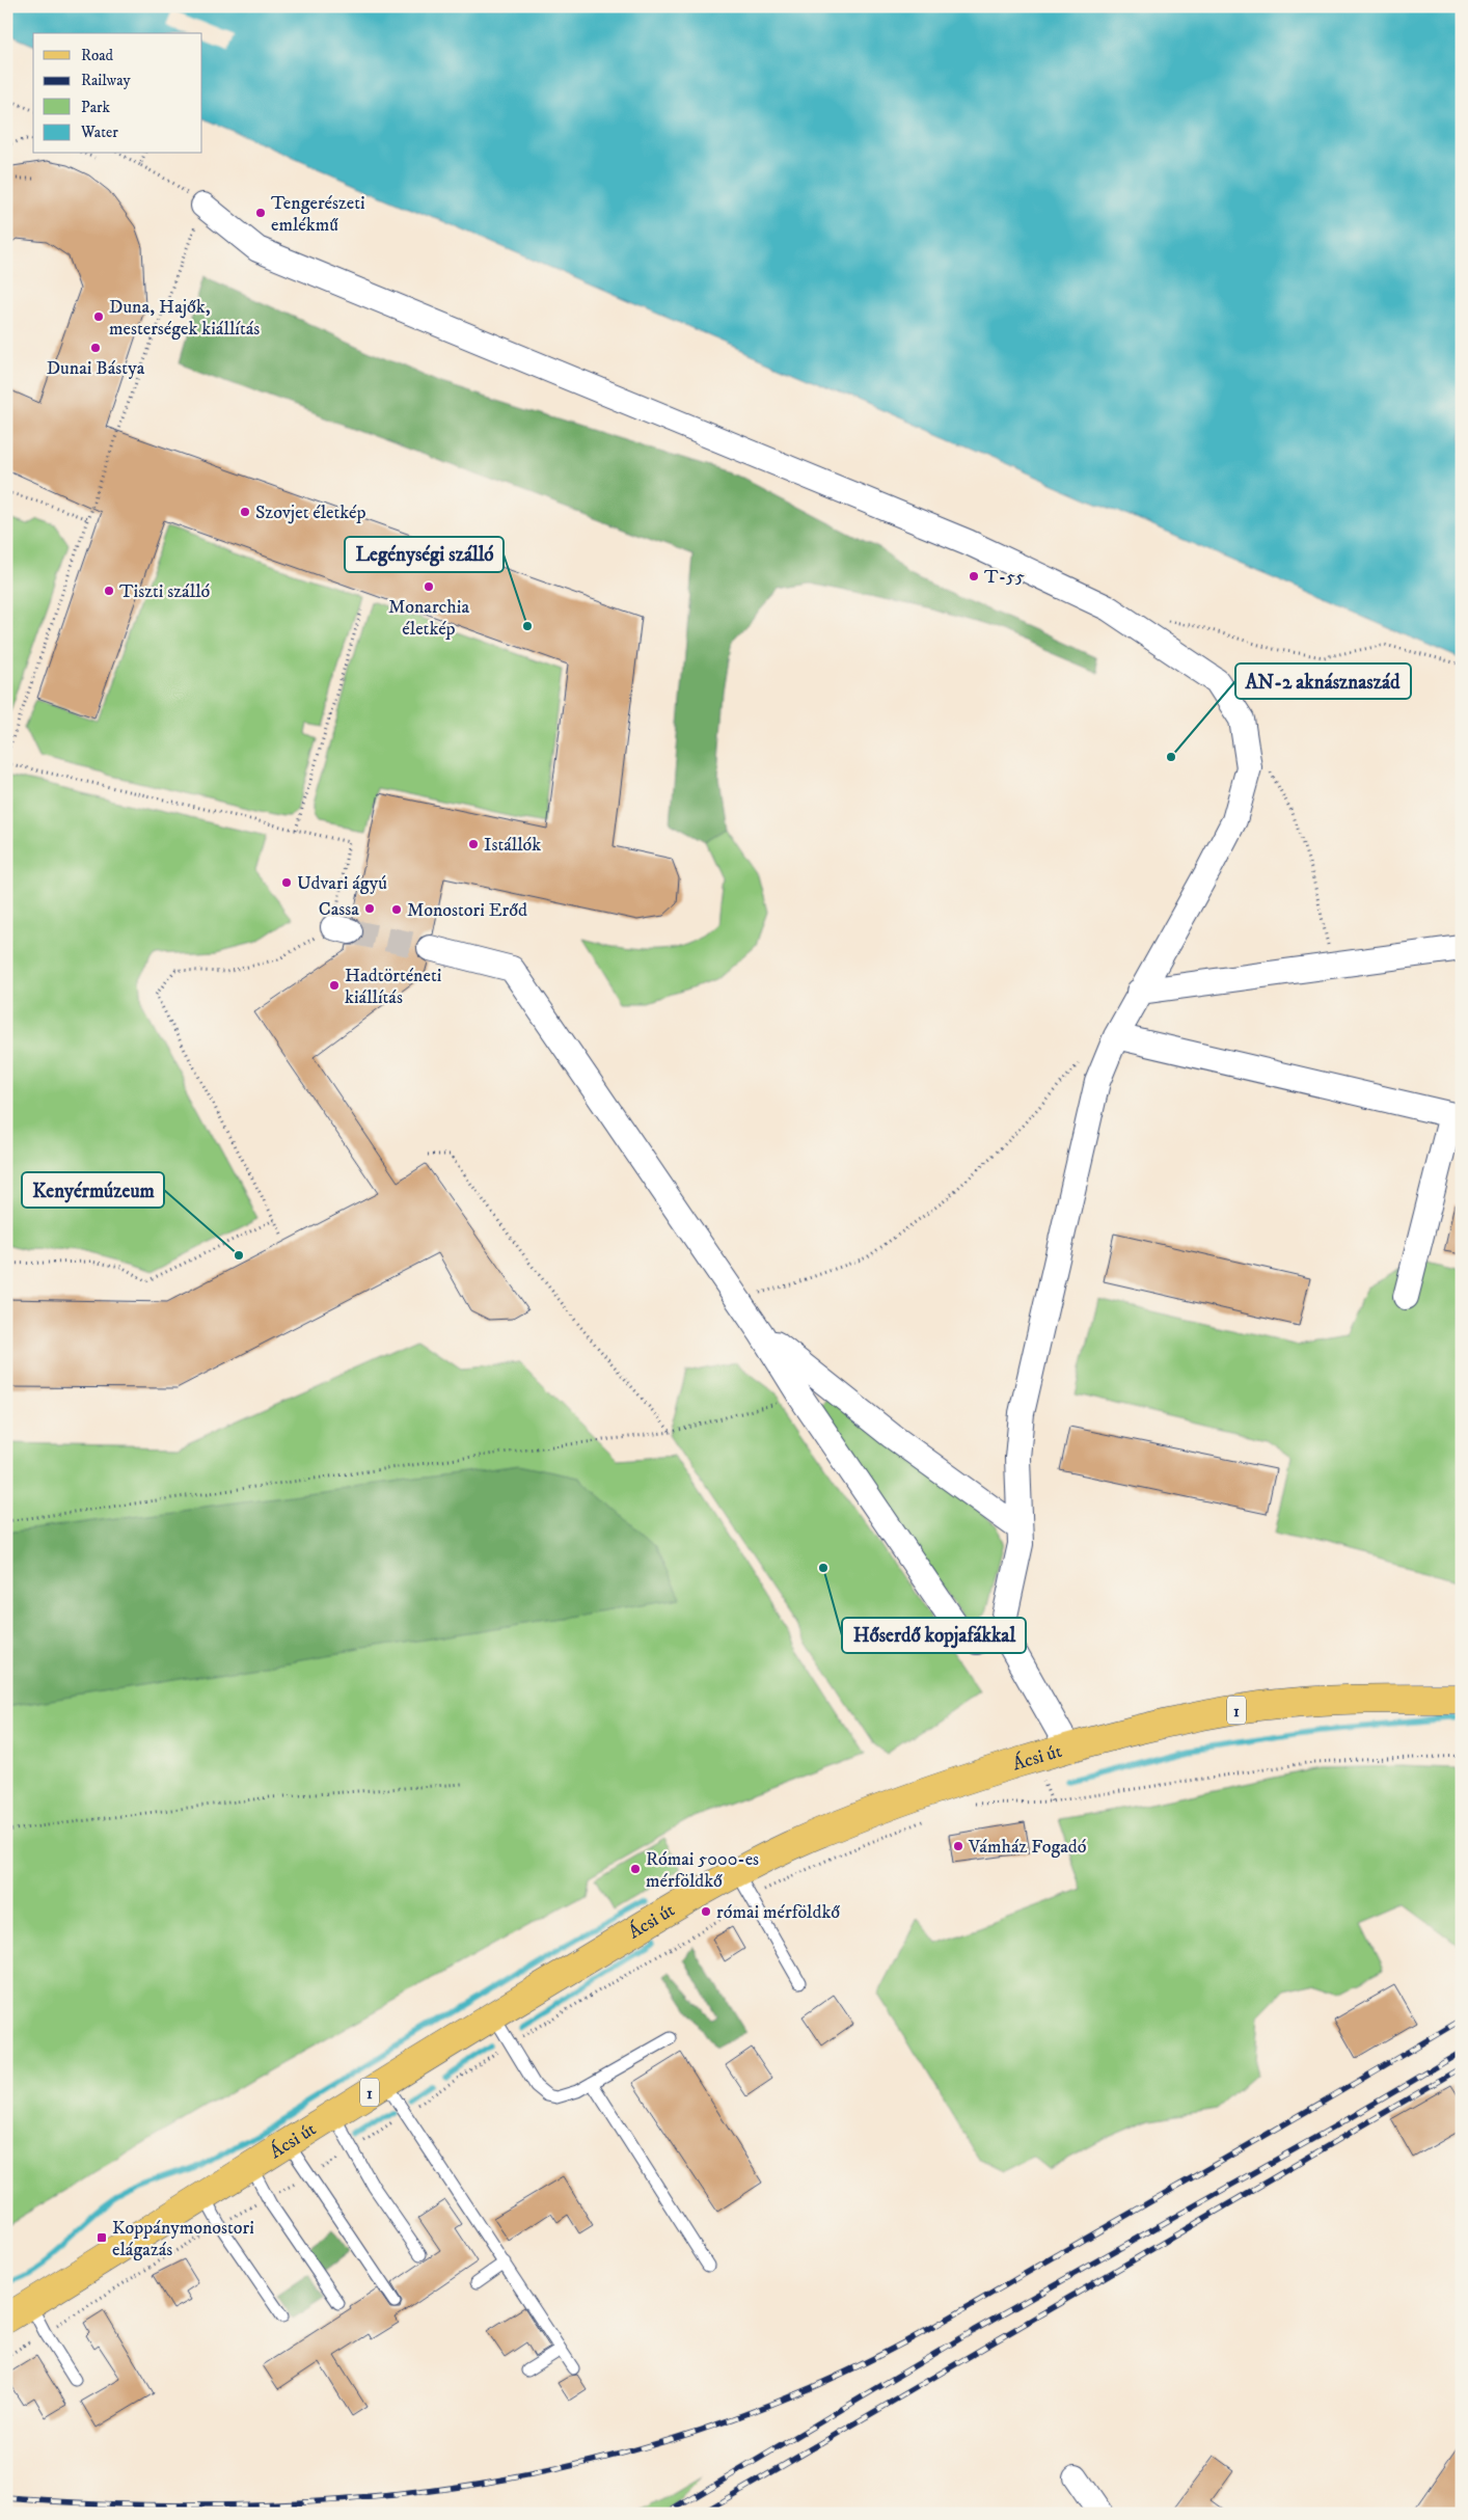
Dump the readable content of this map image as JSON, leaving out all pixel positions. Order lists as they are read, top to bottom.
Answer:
{
  "streets": {
    "main road": ["1", "Ácsi út"]
  },
  "places": {
    "other": [
      "Tengerészeti emlékmű",
      "Duna, Hajők, mesterségek kiállítás",
      "Dunai Bástya",
      "Szovjet életkép",
      "T-55",
      "Monarchia életkép",
      "Tiszti szálló",
      "Legénységi szálló",
      "AN-2 aknásznaszád",
      "Istállók",
      "Udvari ágyú",
      "Cassa",
      "Monostori Erőd",
      "Hadtörténeti kiállítás",
      "Kenyérmúzeum",
      "Hőserdő kopjafákkal",
      "Vámház Fogadó",
      "Római 5000-es mérföldkő",
      "római mérföldkő"
    ],
    "transit": ["Koppánymonostori elágazás"]
  },
  "legend": [
    "Road",
    "Railway",
    "Park",
    "Water"
  ]
}
